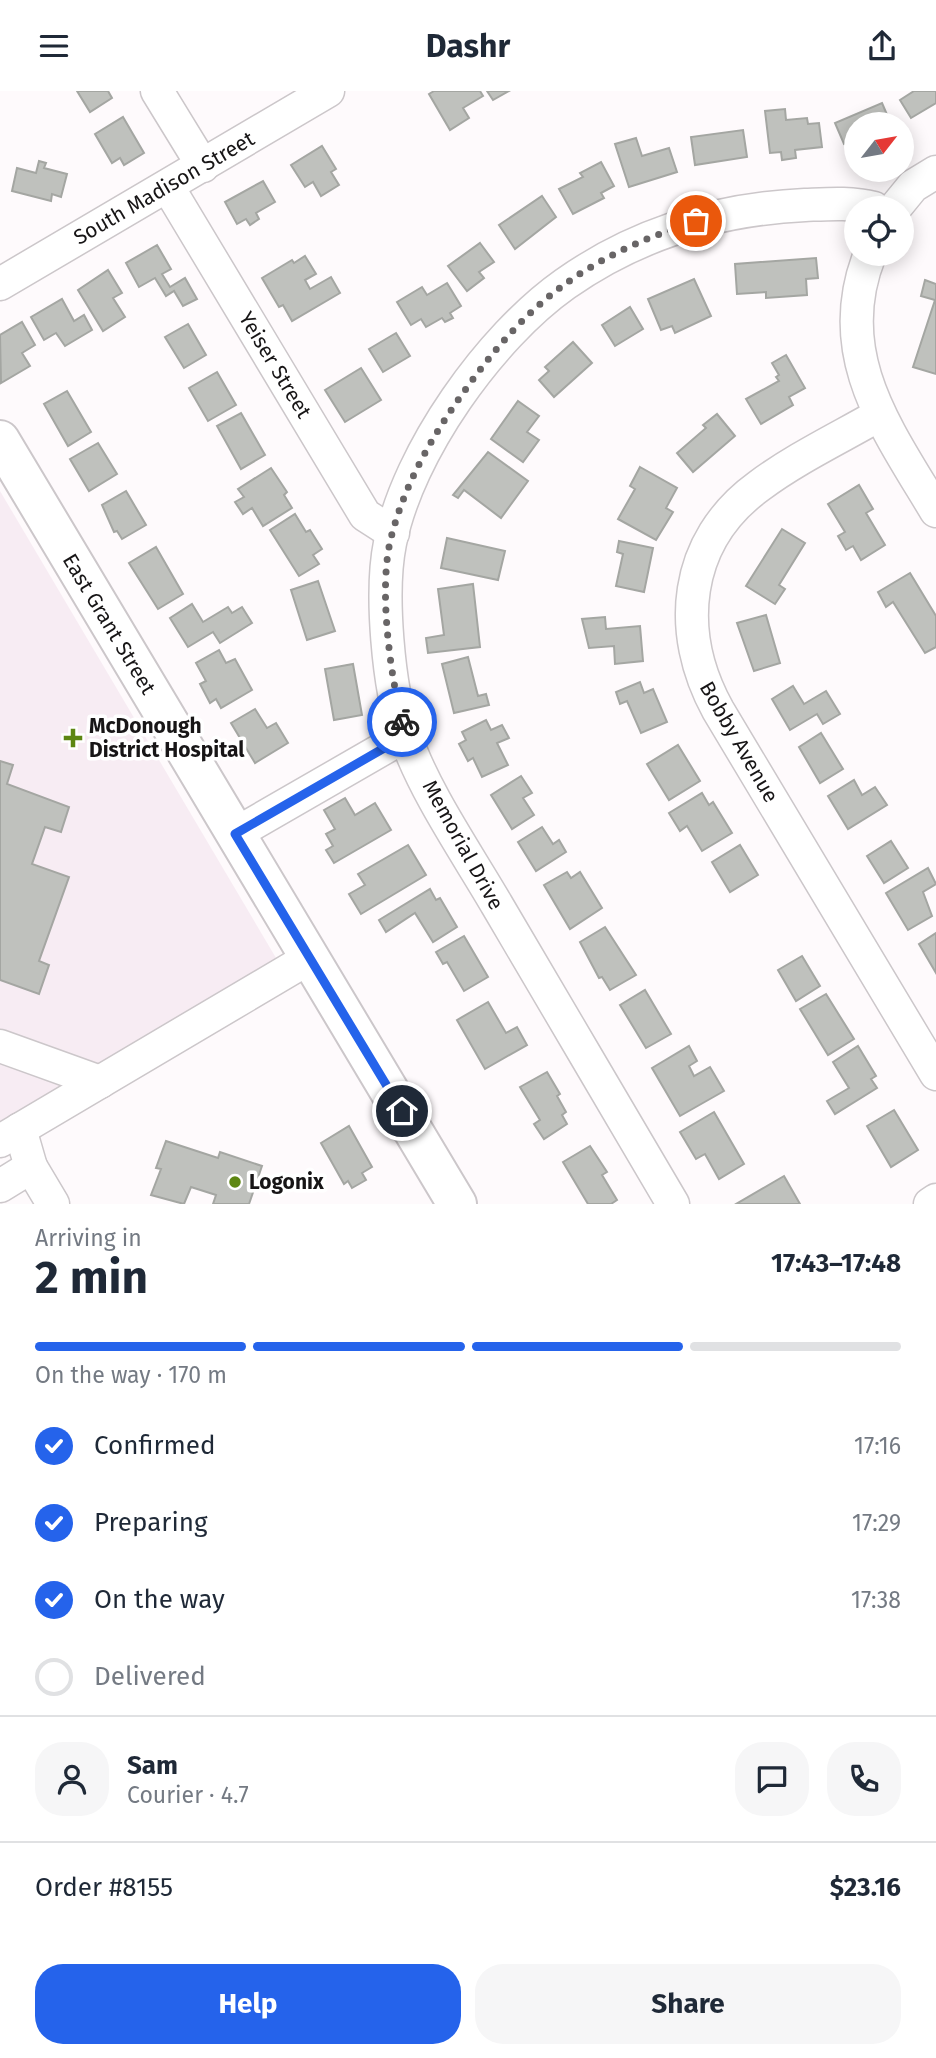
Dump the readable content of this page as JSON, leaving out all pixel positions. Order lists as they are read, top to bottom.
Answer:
{
  "streets": {
    "main road": ["East Grant Street"],
    "street": [
      "South Madison Street",
      "Yeiser Street",
      "Bobby Avenue",
      "Memorial Drive"
    ]
  },
  "crossings": [
    ["South Madison Street", "Yeiser Street"],
    ["Yeiser Street", "Memorial Drive"]
  ],
  "places": {
    "health": ["McDonough District Hospital"],
    "other": ["Logonix"]
  },
  "north": "top right",
  "page": {
    "header": "Dashr",
    "heading": ["2 min", "Arriving in", "17:43–17:48"],
    "panel": [
      "Sam",
      "Courier · 4.7",
      "Order #8155",
      "$23.16"
    ],
    "bar": "On the way · 170 m",
    "list": [
      ["Confirmed", "17:16"],
      ["Preparing", "17:29"],
      ["On the way", "17:38"],
      "Delivered"
    ],
    "buttons": ["Help", "Share"]
  }
}
